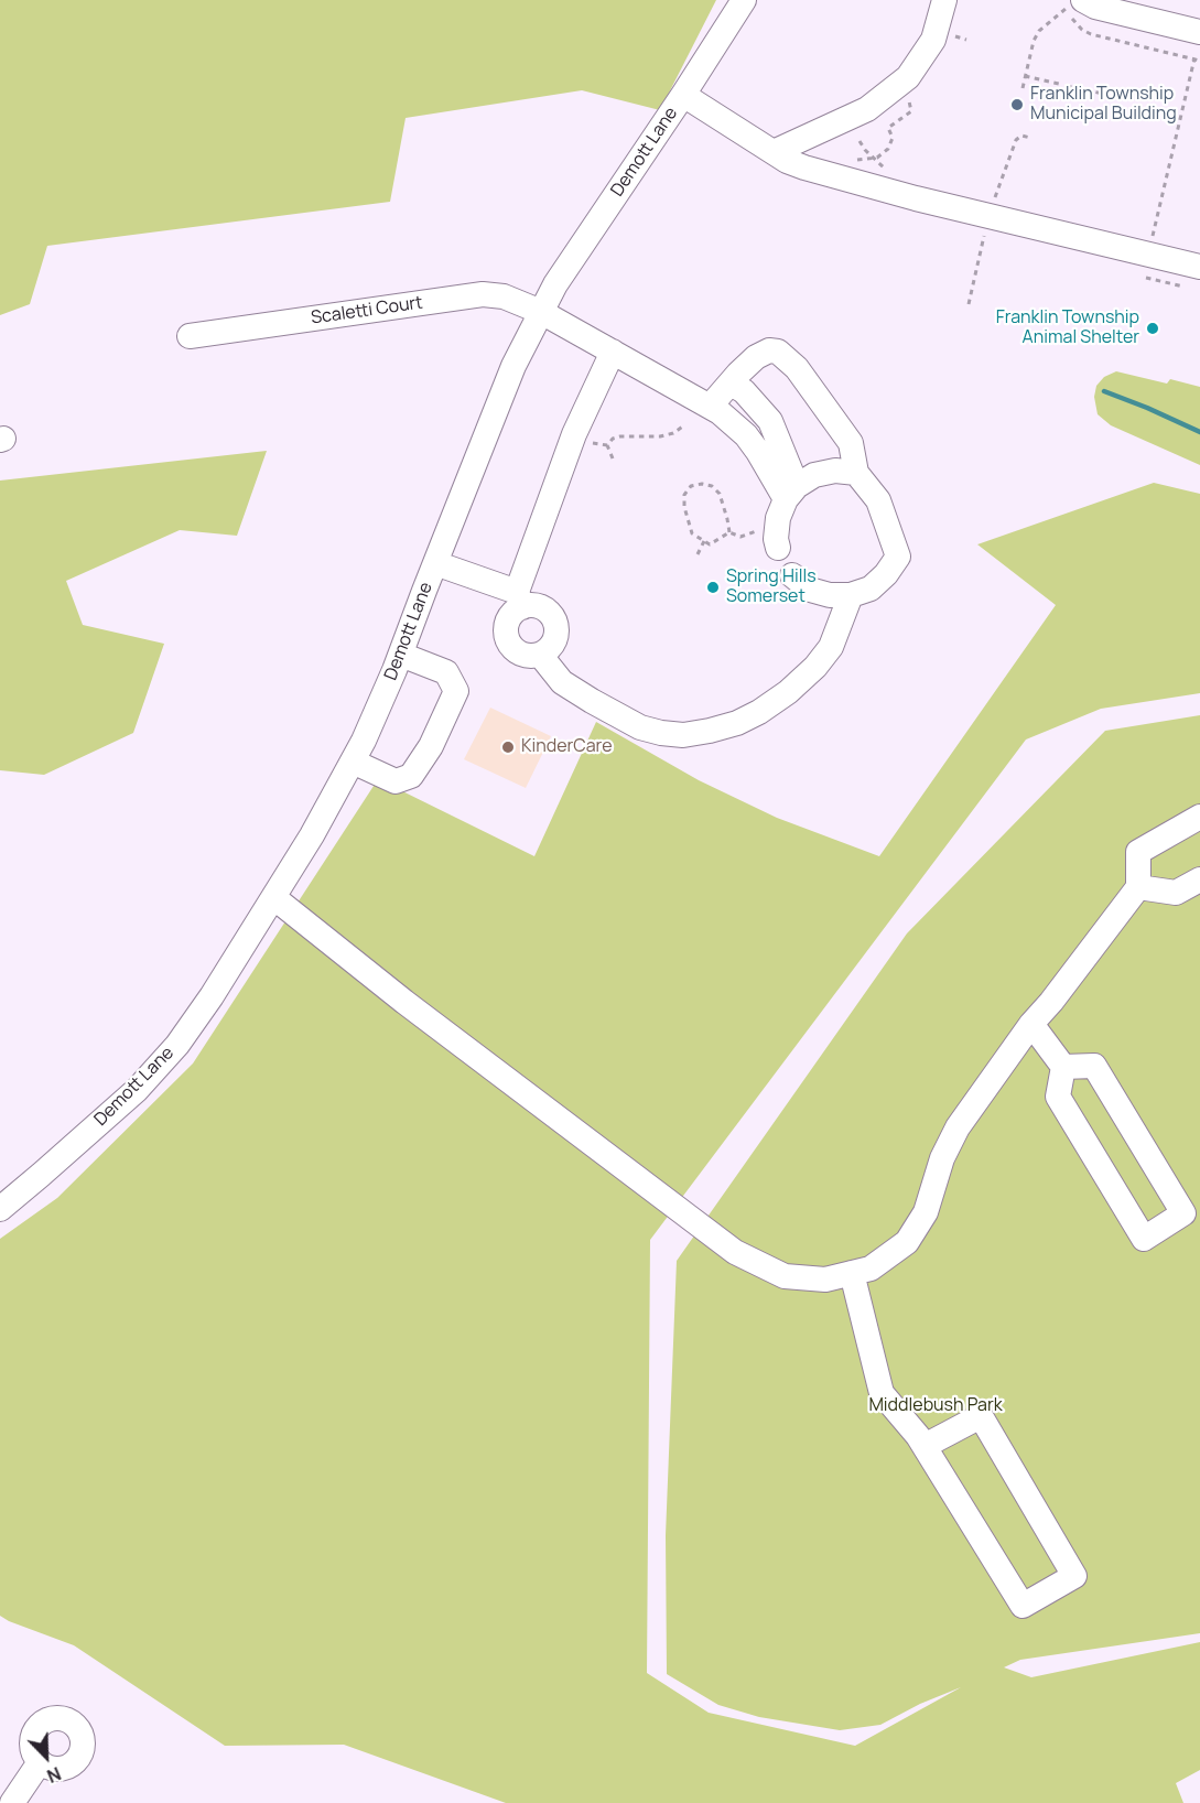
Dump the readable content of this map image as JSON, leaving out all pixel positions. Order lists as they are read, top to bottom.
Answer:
{
  "streets": {
    "street": ["Demott Lane", "Scaletti Court"]
  },
  "crossings": [
    ["Demott Lane", "Scaletti Court"]
  ],
  "parks": ["Middlebush Park"],
  "places": [
    "Franklin Township Municipal Building",
    "Franklin Township Animal Shelter",
    "Spring Hills Somerset",
    "KinderCare"
  ],
  "north": "bottom right"
}
